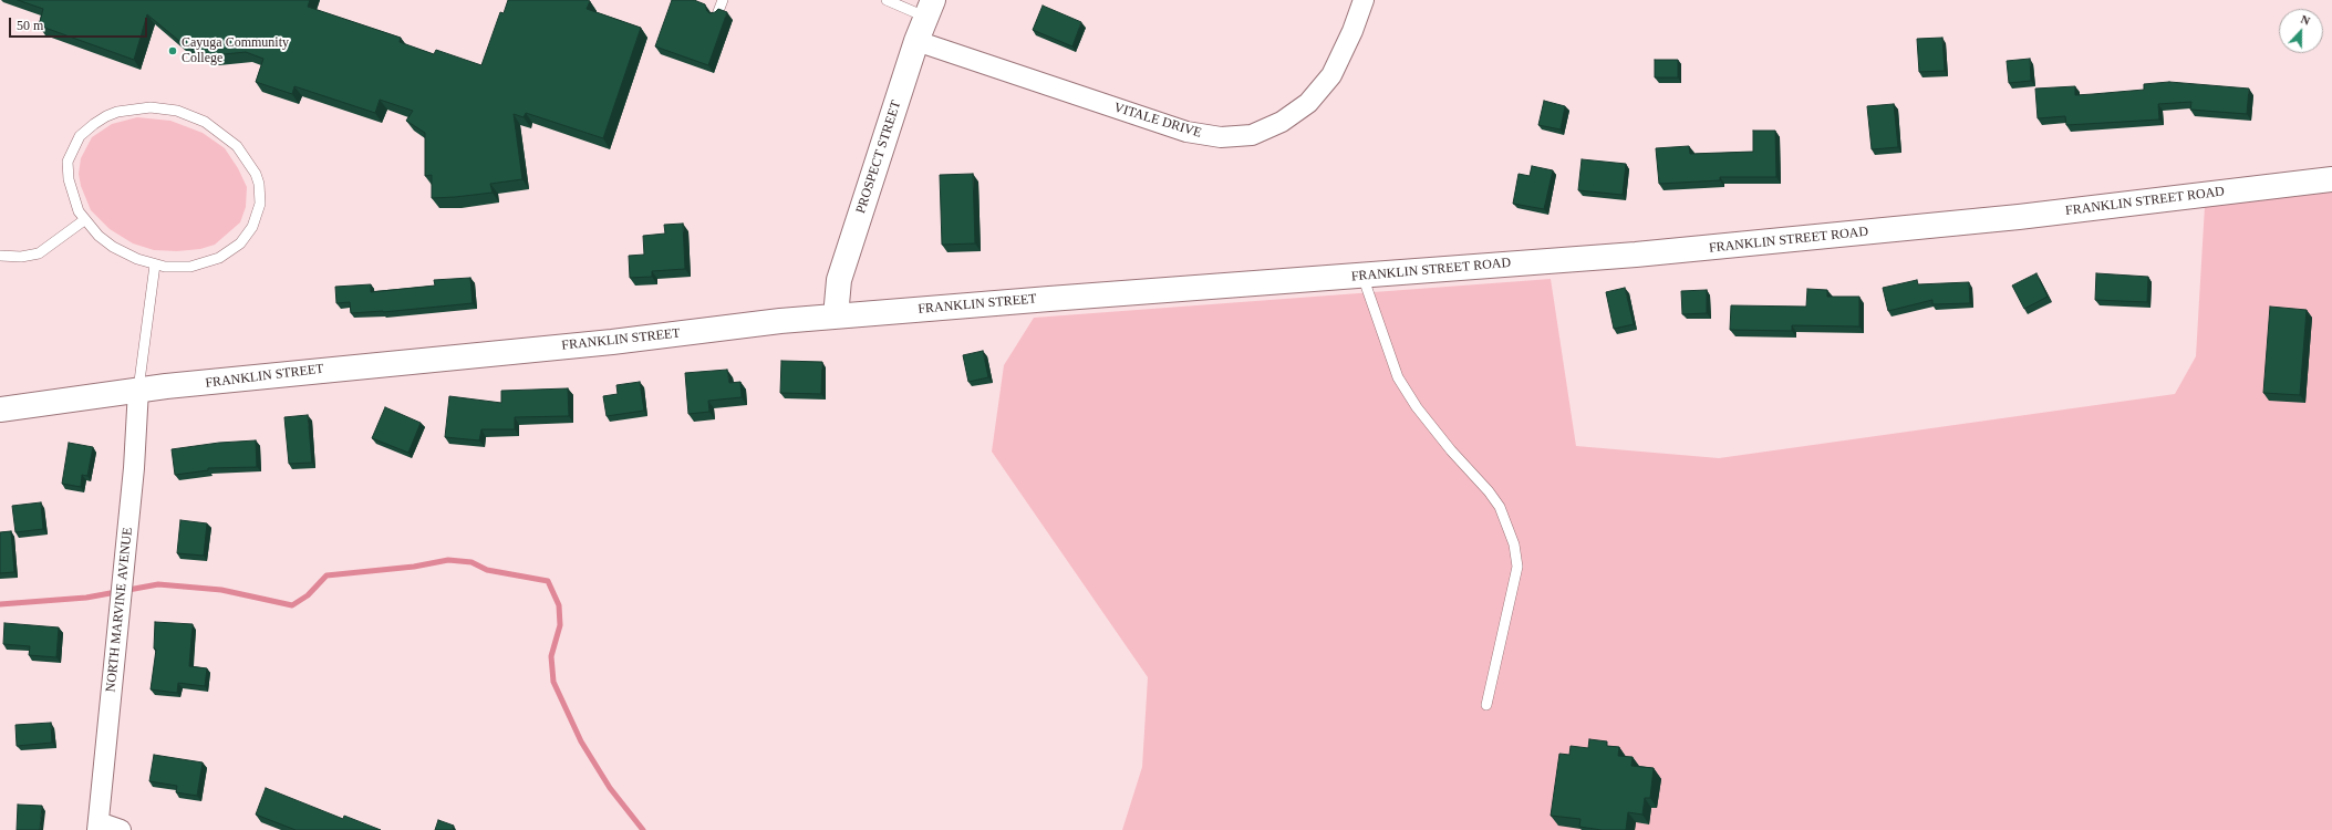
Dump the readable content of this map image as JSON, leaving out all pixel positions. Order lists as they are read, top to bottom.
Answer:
{
  "streets": {
    "street": [
      "VITALE DRIVE",
      "PROSPECT STREET",
      "FRANKLIN STREET ROAD",
      "FRANKLIN STREET",
      "NORTH MARVINE AVENUE"
    ]
  },
  "crossings": [
    ["VITALE DRIVE", "PROSPECT STREET"],
    ["PROSPECT STREET", "FRANKLIN STREET"],
    ["FRANKLIN STREET ROAD", "FRANKLIN STREET"],
    ["FRANKLIN STREET", "NORTH MARVINE AVENUE"]
  ],
  "places": ["Cayuga Community College"],
  "scale_bar": "50 m",
  "north": "top"
}
